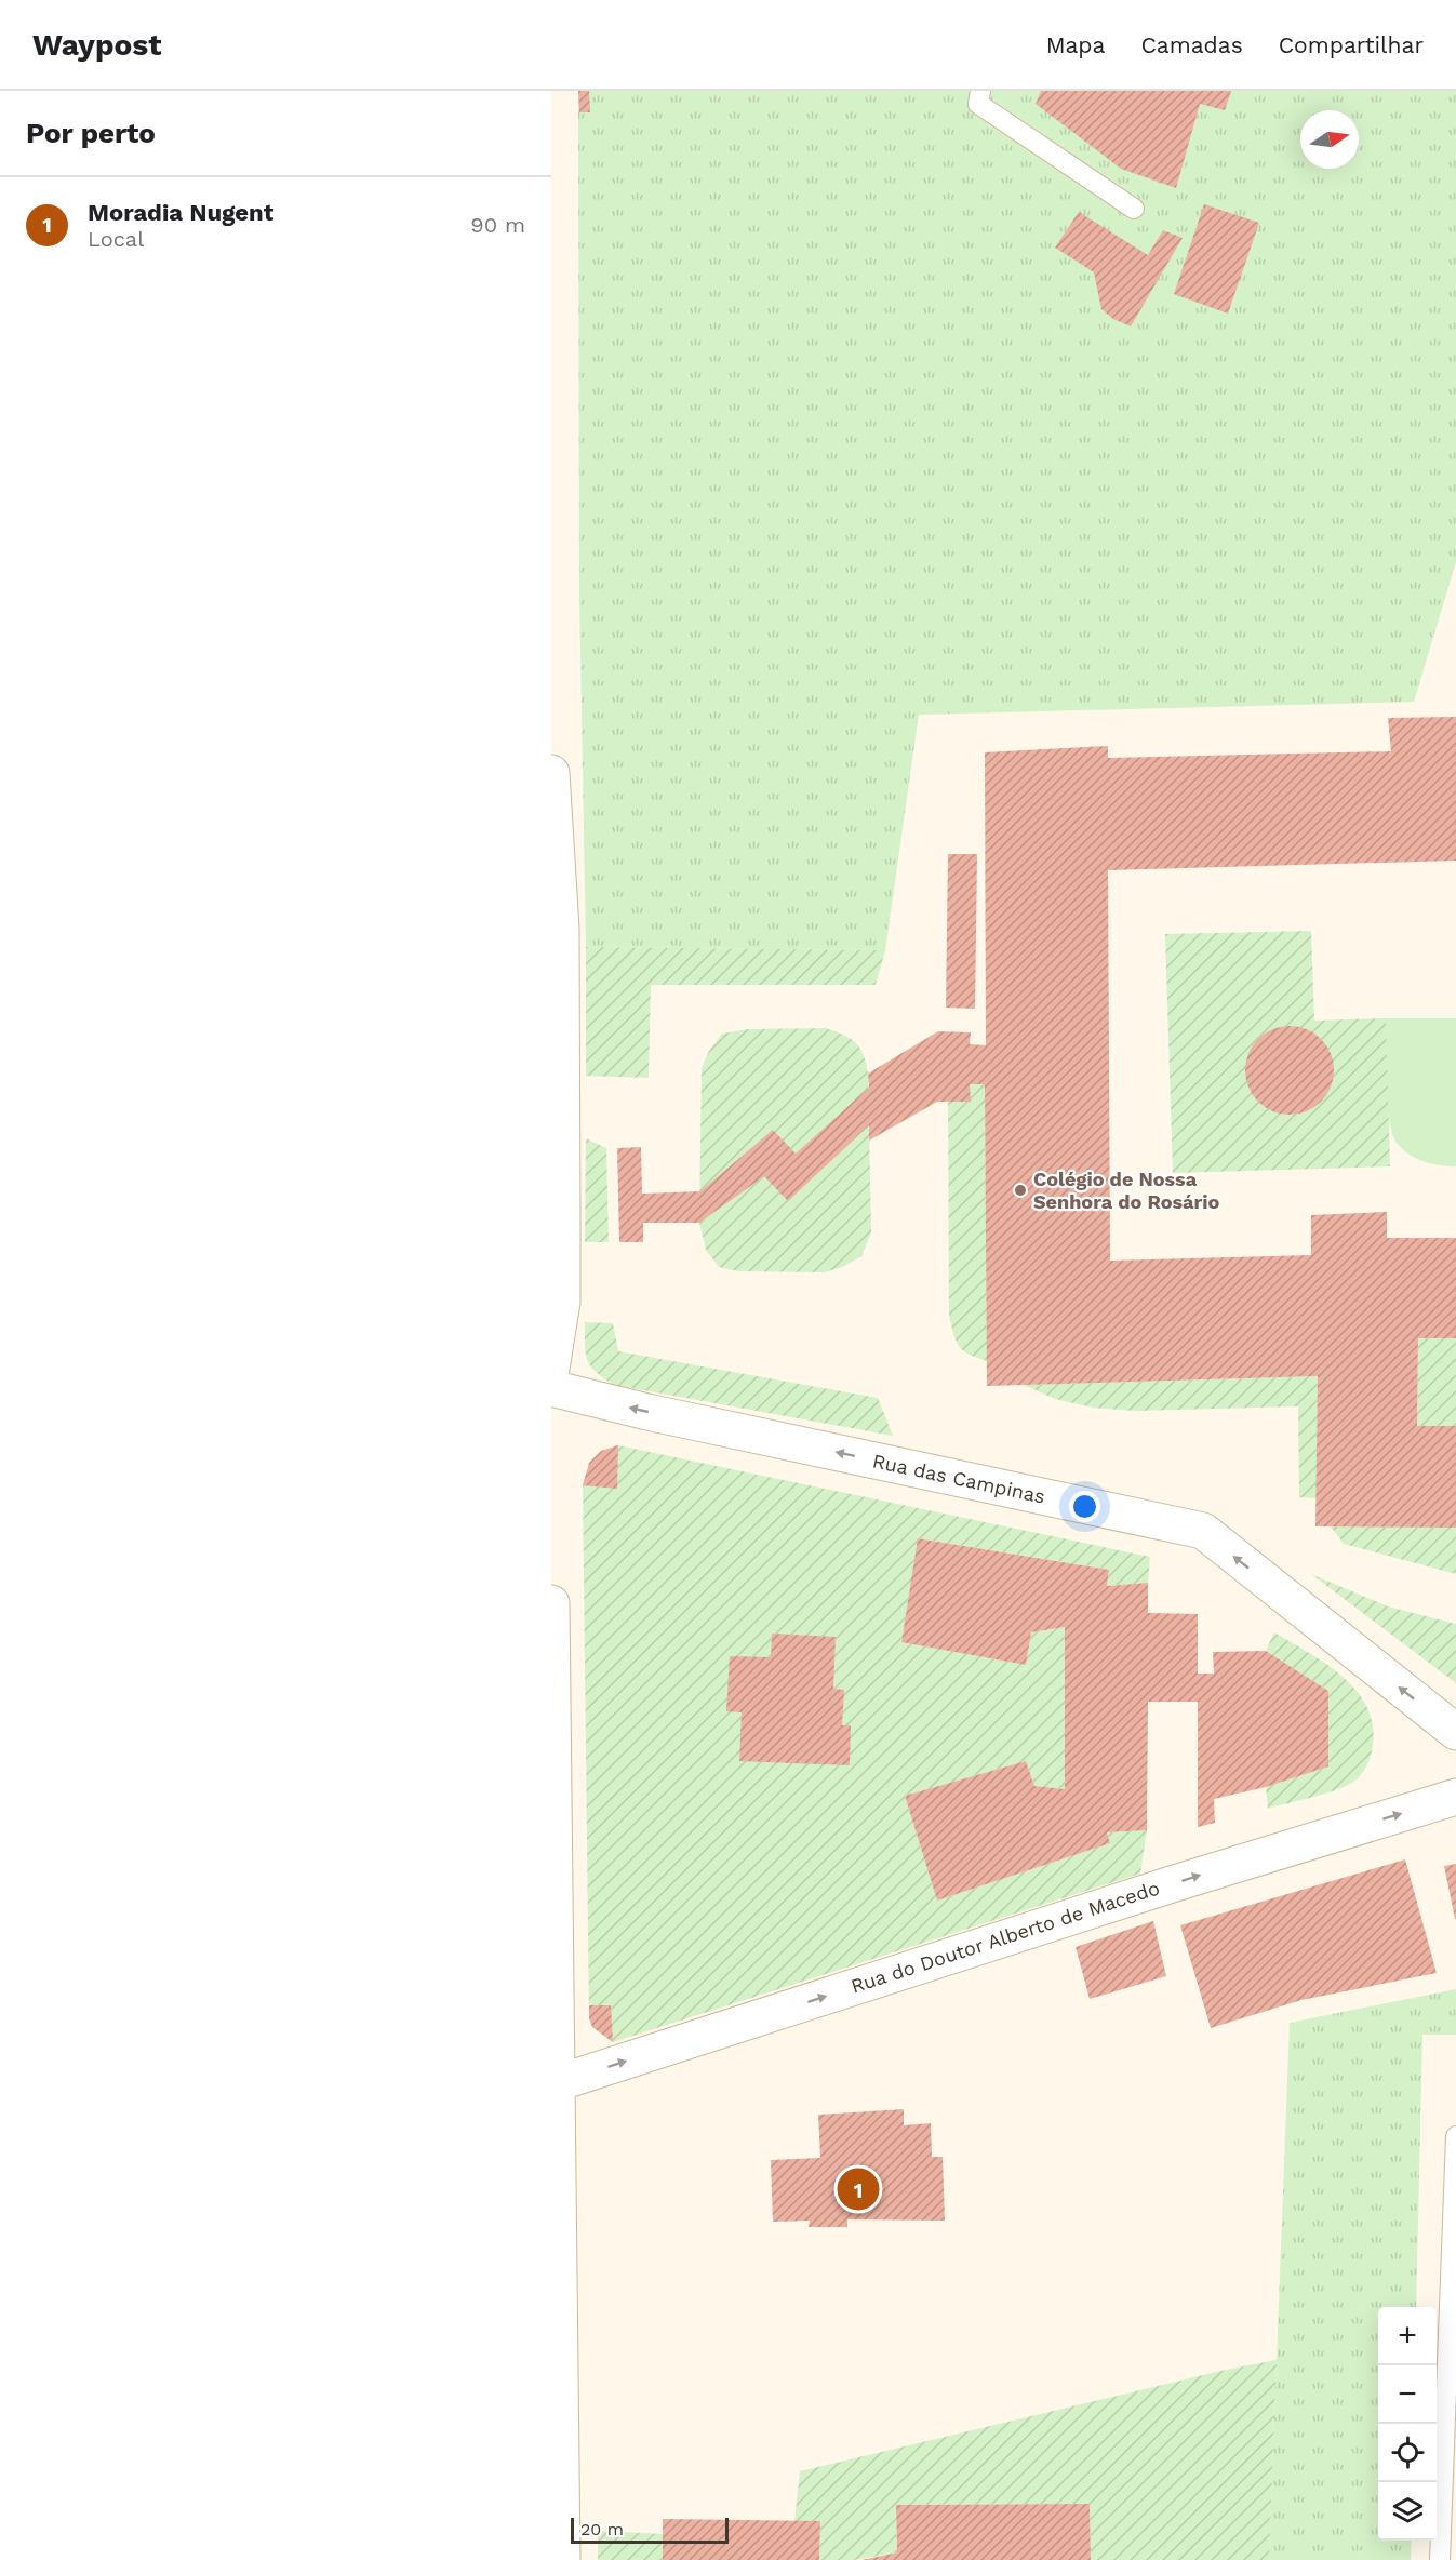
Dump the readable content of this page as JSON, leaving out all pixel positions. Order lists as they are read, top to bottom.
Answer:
{
  "streets": {
    "street": ["Rua das Campinas", "Rua do Doutor Alberto de Macedo"]
  },
  "one_way": ["Rua das Campinas", "Rua do Doutor Alberto de Macedo"],
  "places": ["Colégio de Nossa Senhora do Rosário"],
  "scale_bar": "20 m",
  "north": "right",
  "page": {
    "header": "Waypost",
    "nav": ["Mapa", "Camadas", "Compartilhar"],
    "heading": "Por perto",
    "list": [
      {
        "mark": "1",
        "name": "Moradia Nugent",
        "note": "Local",
        "value": "90 m"
      }
    ],
    "pins": "1",
    "map_buttons": ["+", "−"],
    "scale": "20 m"
  }
}
